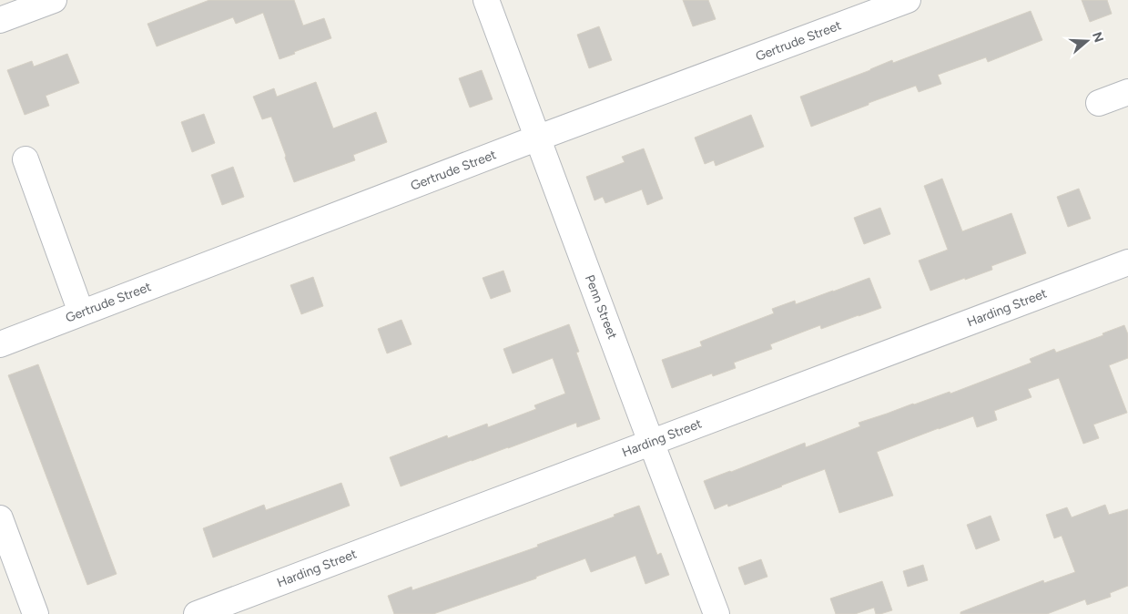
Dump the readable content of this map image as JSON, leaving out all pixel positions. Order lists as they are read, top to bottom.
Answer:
{
  "streets": {
    "street": ["Gertrude Street", "Penn Street", "Harding Street"]
  },
  "crossings": [
    ["Gertrude Street", "Penn Street"],
    ["Penn Street", "Harding Street"]
  ],
  "north": "right"
}
